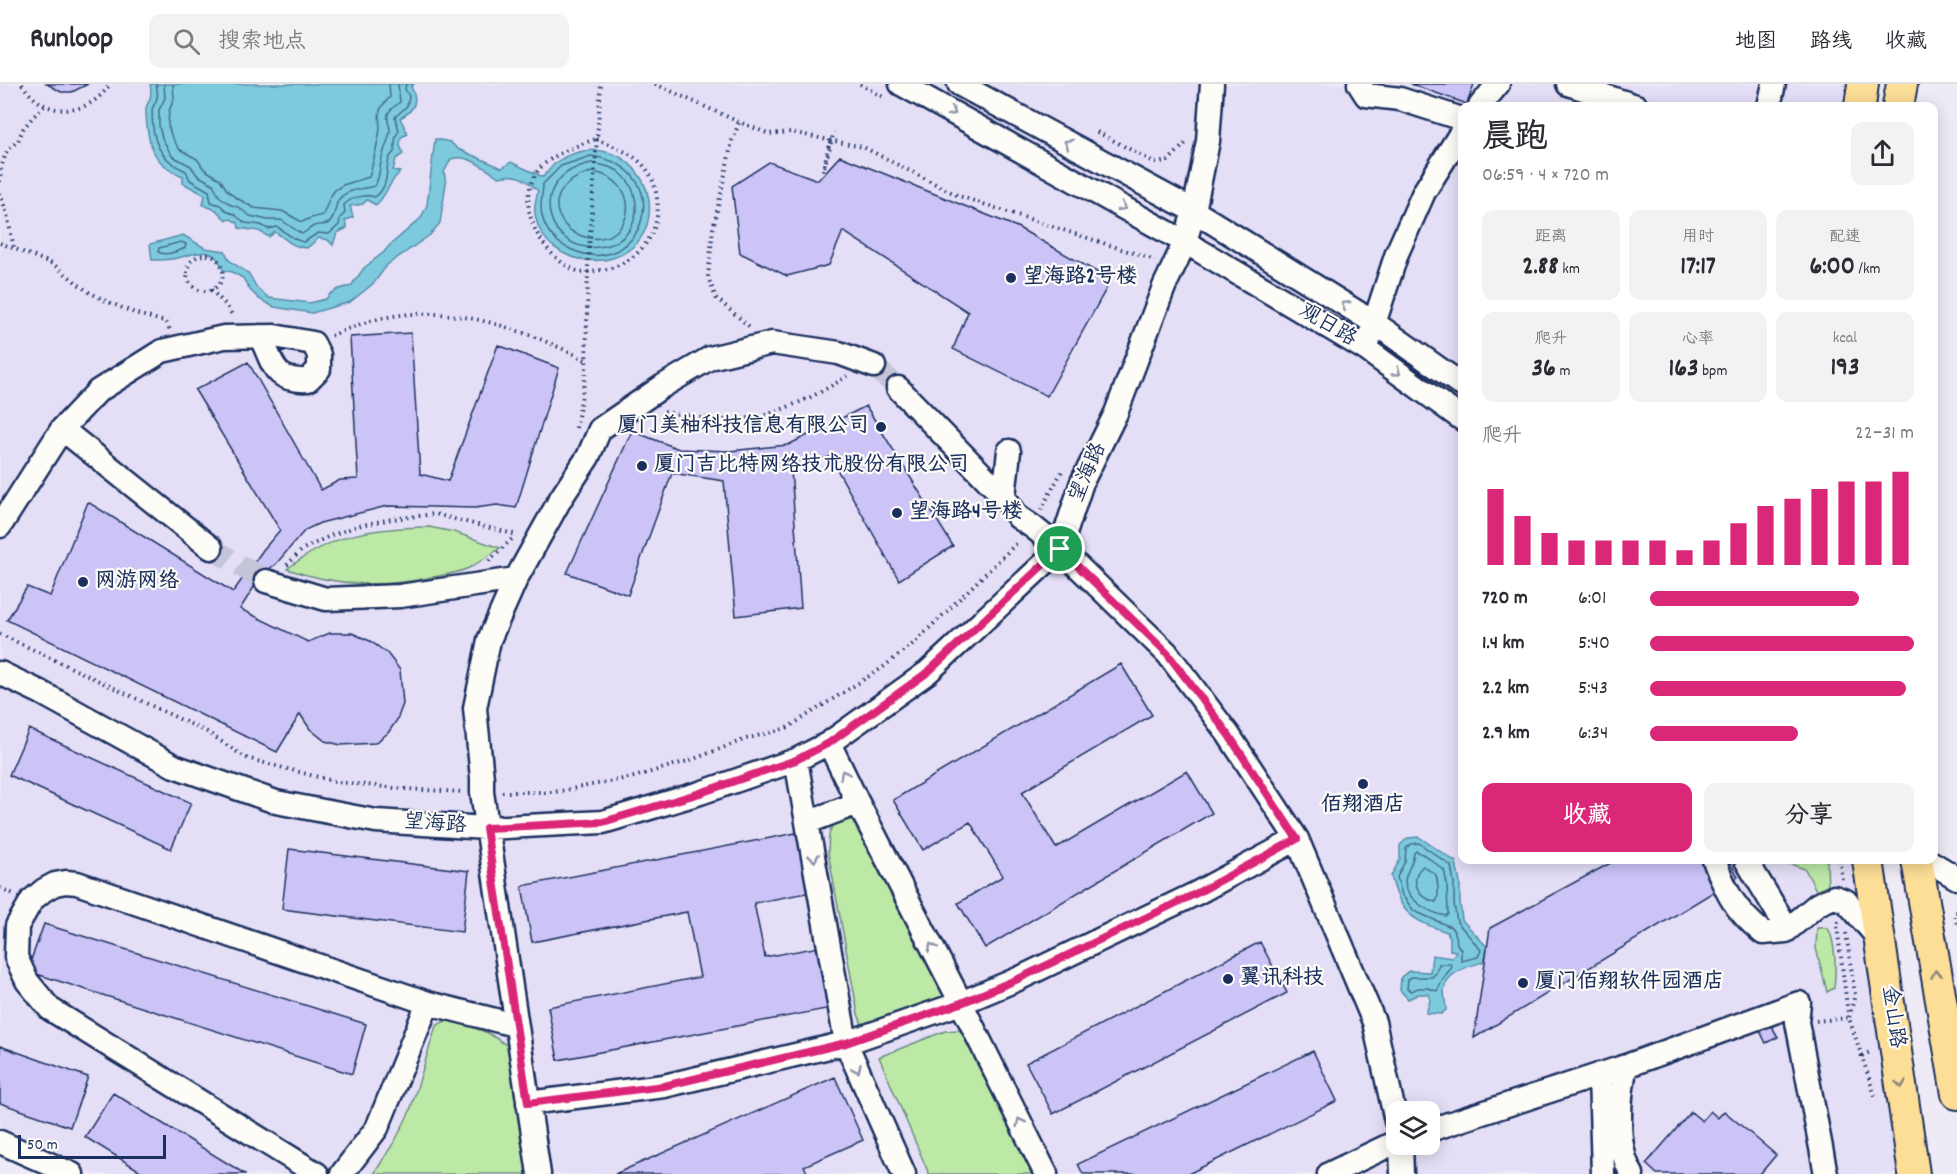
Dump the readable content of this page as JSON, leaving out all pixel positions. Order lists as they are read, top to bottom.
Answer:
{
  "streets": {
    "main road": ["金山路"],
    "street": ["观日路", "望海路"]
  },
  "crossings": [
    ["观日路", "望海路"]
  ],
  "places": [
    "望海路2号楼",
    "厦门美柚科技信息有限公司",
    "厦门吉比特网络技术股份有限公司",
    "望海路4号楼",
    "网游网络",
    "佰翔酒店",
    "翼讯科技",
    "厦门佰翔软件园酒店"
  ],
  "scale_bar": "50 m",
  "page": {
    "header": "Runloop",
    "search": "搜索地点",
    "nav": ["地图", "路线", "收藏"],
    "heading": ["晨跑", "06:59 · 4 × 720 m"],
    "stats": [
      ["距离", "2.88 km"],
      ["用时", "17:17"],
      ["配速", "6:00 /km"],
      ["爬升", "36 m"],
      ["心率", "163 bpm"],
      ["kcal", "193"]
    ],
    "chart": ["爬升", "22–31 m"],
    "list": [
      {
        "name": "720 m",
        "note": "6:01"
      },
      {
        "name": "1.4 km",
        "note": "5:40"
      },
      {
        "name": "2.2 km",
        "note": "5:43"
      },
      {
        "name": "2.9 km",
        "note": "6:34"
      }
    ],
    "buttons": ["收藏", "分享"],
    "scale": "50 m"
  }
}
